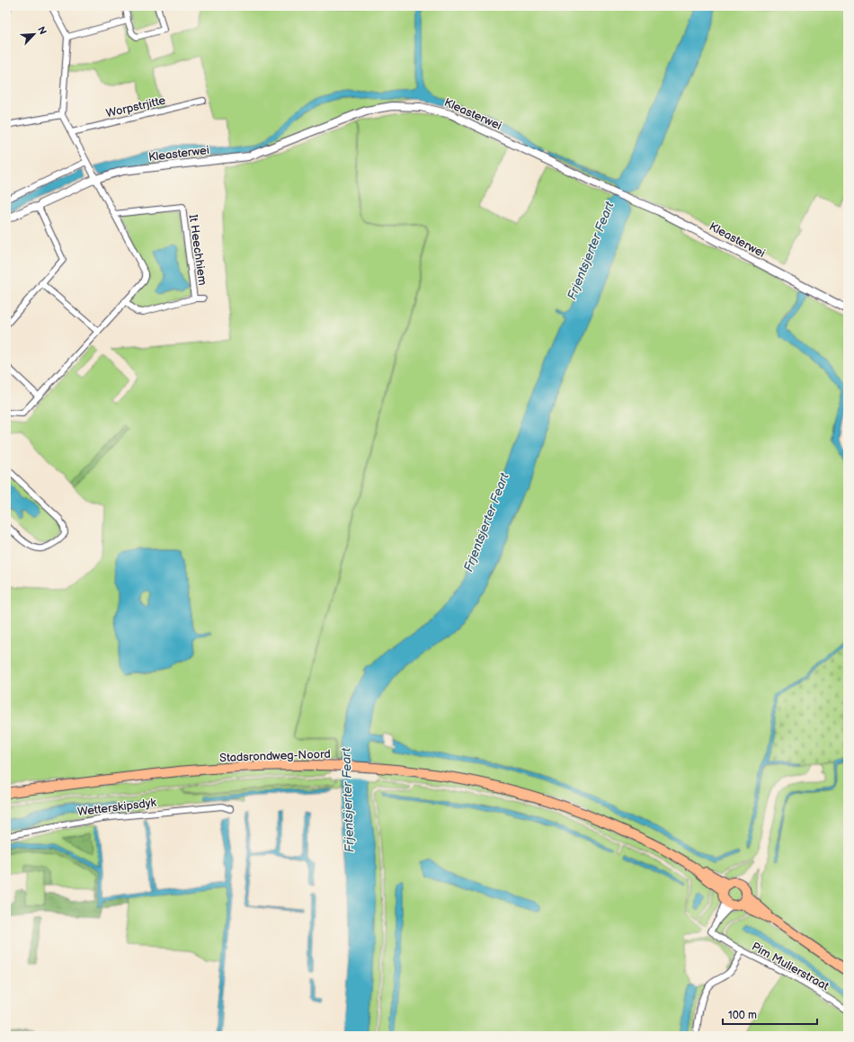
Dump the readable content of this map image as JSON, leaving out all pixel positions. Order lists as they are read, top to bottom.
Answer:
{
  "streets": {
    "main road": ["Stadsrondweg-Noord"],
    "street": [
      "Worpstrjitte",
      "Kleasterwei",
      "It Heechhiem",
      "Wetterskipsdyk",
      "Pim Mulierstraat"
    ]
  },
  "crossings": [
    ["Stadsrondweg-Noord", "Pim Mulierstraat"]
  ],
  "water": ["Frjentsjerter Feart"],
  "scale_bar": "100 m",
  "north": "top right"
}
